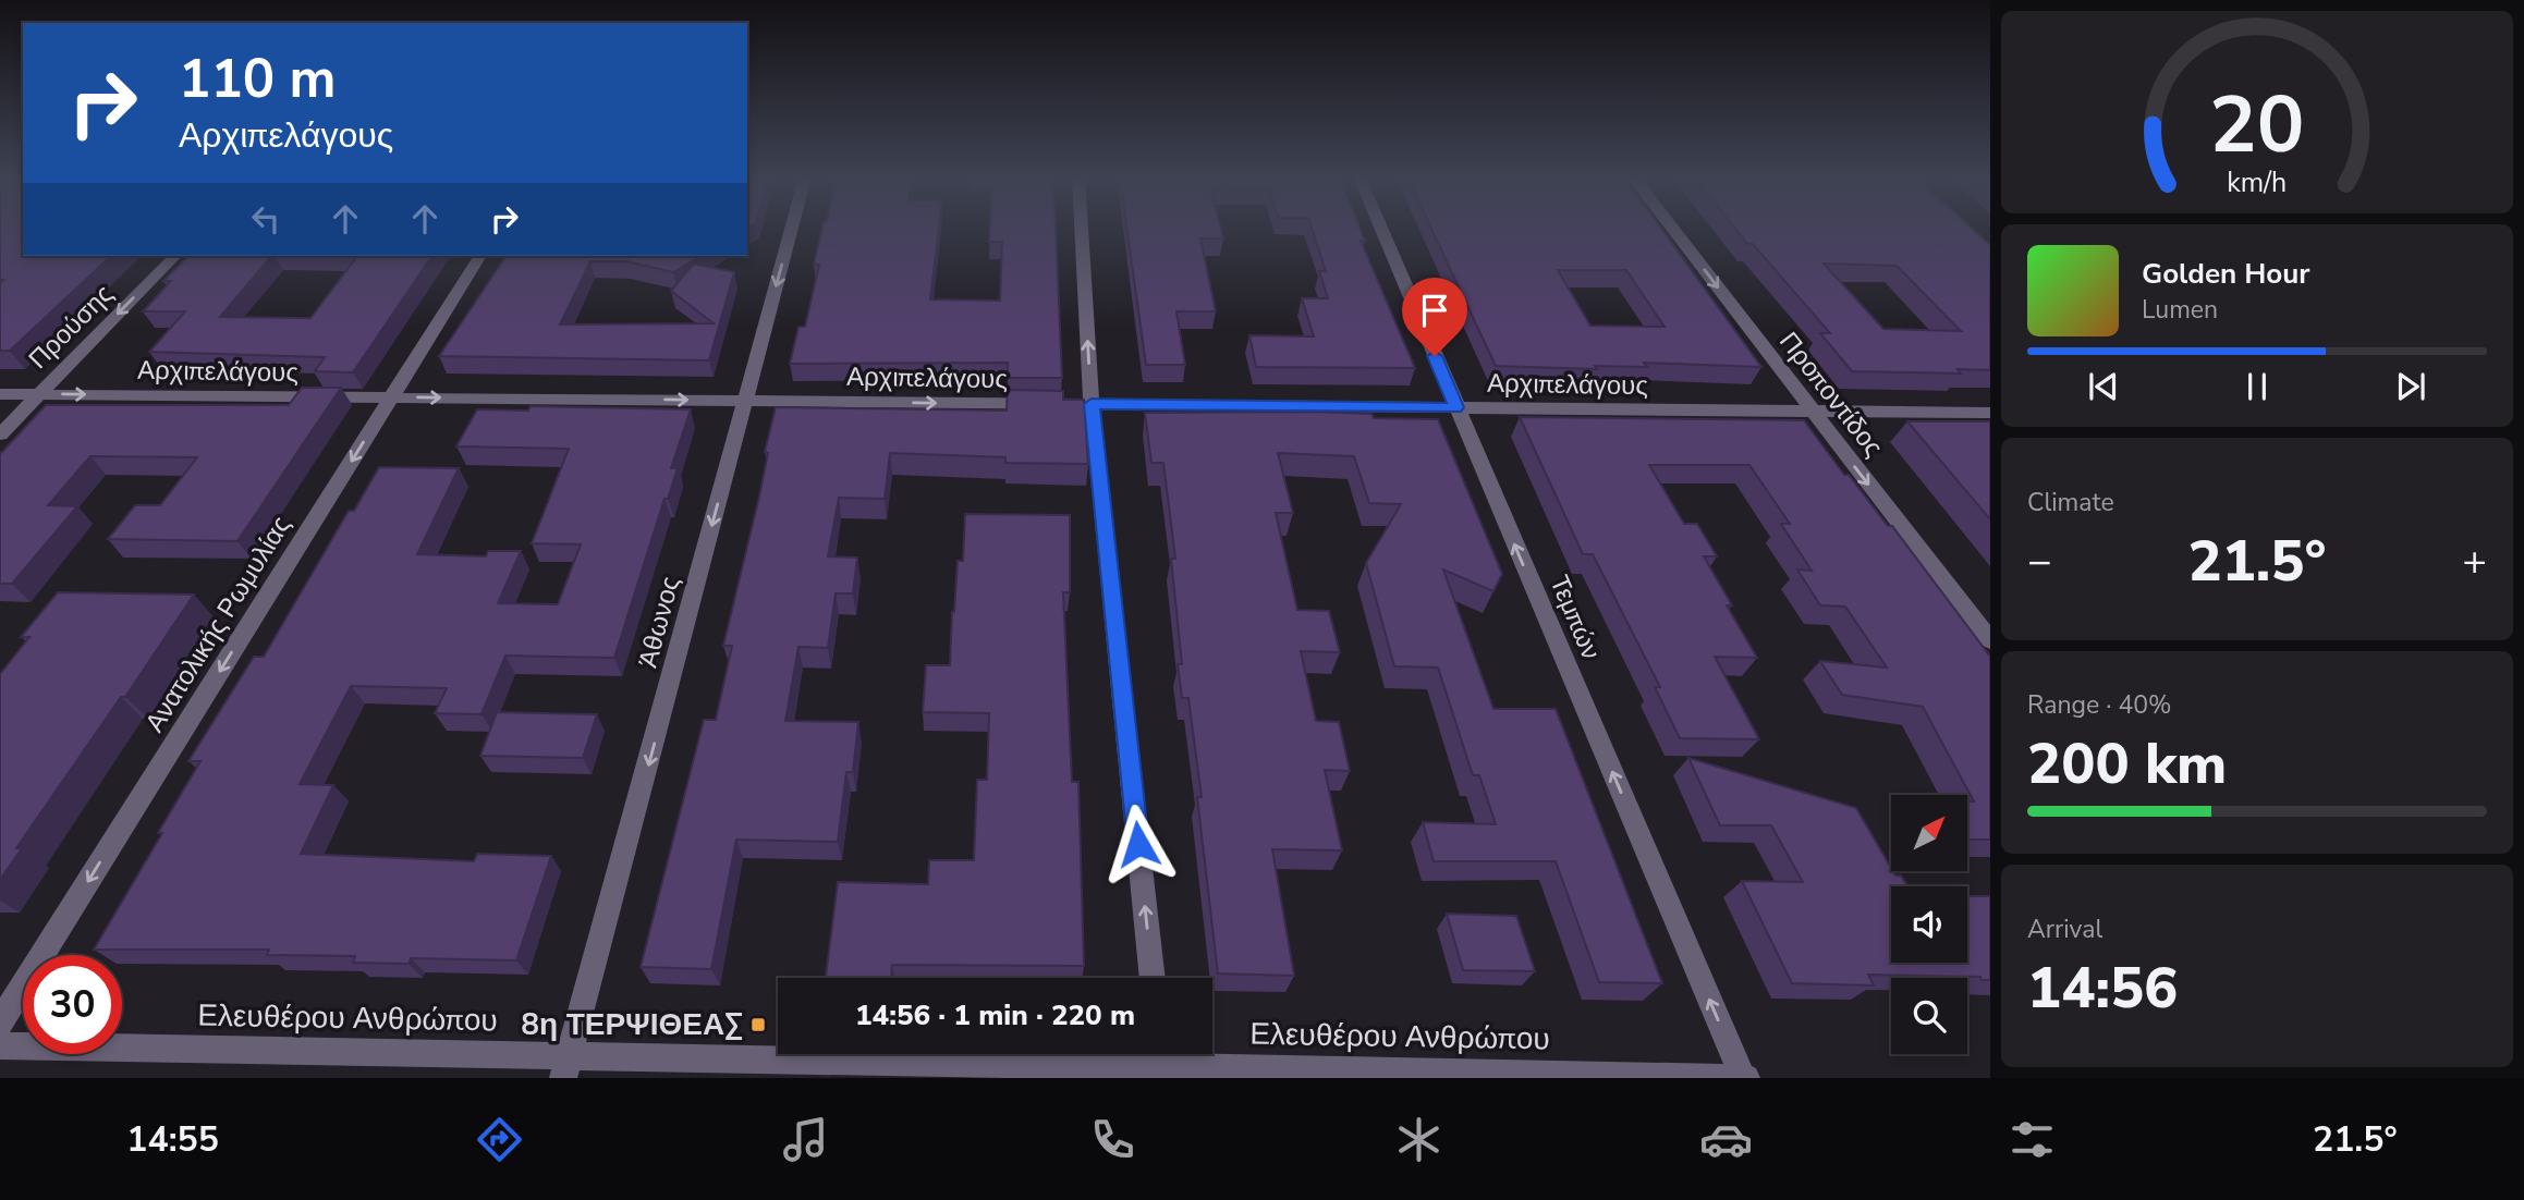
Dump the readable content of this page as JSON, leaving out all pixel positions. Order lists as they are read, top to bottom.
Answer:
{
  "streets": {
    "street": [
      "Προύσης",
      "Αρχιπελάγους",
      "Προποντίδος",
      "Τεμπών",
      "Άθωνος",
      "Ανατολικής Ρωμυλίας",
      "Ελευθέρου Ανθρώπου"
    ]
  },
  "crossings": [
    ["Προύσης", "Αρχιπελάγους"],
    ["Αρχιπελάγους", "Προποντίδος"],
    ["Αρχιπελάγους", "Τεμπών"],
    ["Αρχιπελάγους", "Άθωνος"],
    ["Αρχιπελάγους", "Ανατολικής Ρωμυλίας"],
    ["Τεμπών", "Ελευθέρου Ανθρώπου"],
    ["Άθωνος", "Ελευθέρου Ανθρώπου"]
  ],
  "one_way": [
    "Προύσης",
    "Αρχιπελάγους",
    "Προποντίδος",
    "Τεμπών",
    "Άθωνος",
    "Ανατολικής Ρωμυλίας"
  ],
  "places": {
    "transit": ["8η ΤΕΡΨΙΘΕΑΣ"]
  },
  "north": "top right",
  "page": {
    "turn": ["110 m", "Αρχιπελάγους"],
    "song": ["Golden Hour", "Lumen"],
    "tile": [
      "Climate",
      ["Range · 40%", "200 km"],
      ["Arrival", "14:56"]
    ],
    "heat": ["−", "21.5°", "+"],
    "limit": "30",
    "trip": "14:56 · 1 min · 220 m",
    "tabs": ["14:55", "21.5°"],
    "gauge": ["20", "km/h"]
  }
}
